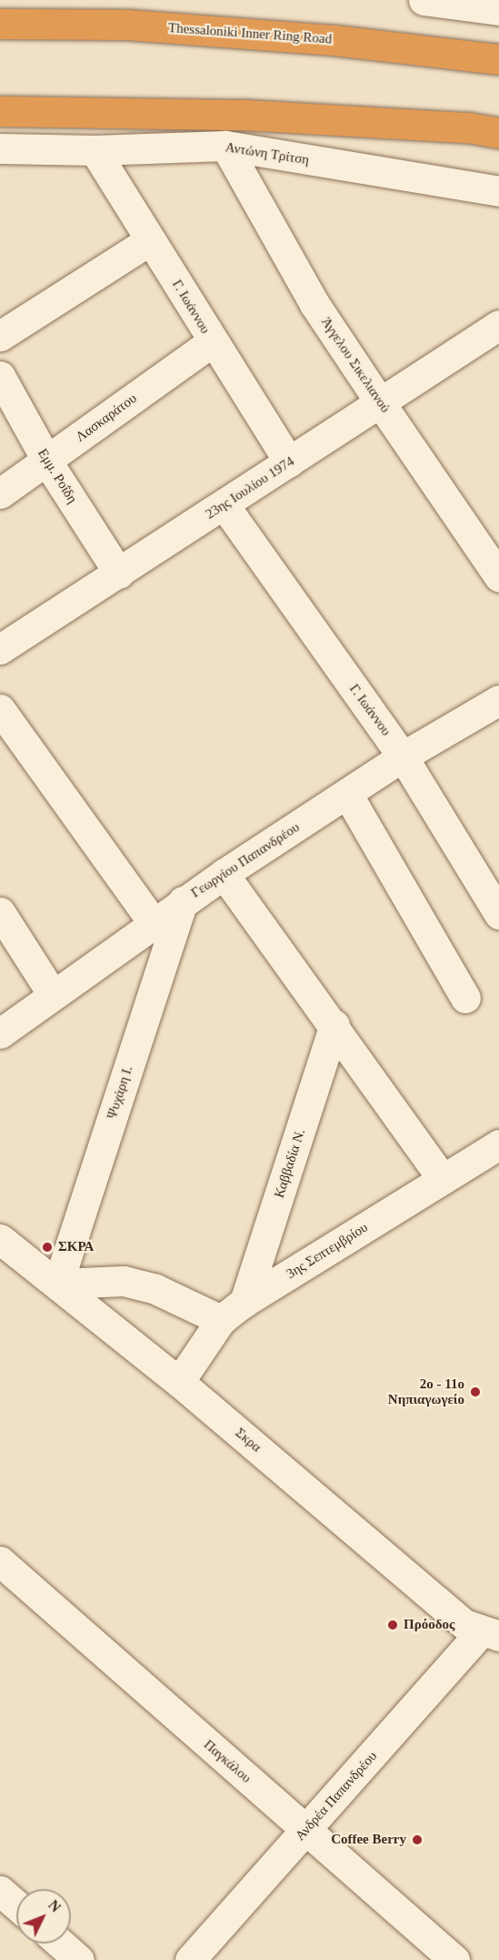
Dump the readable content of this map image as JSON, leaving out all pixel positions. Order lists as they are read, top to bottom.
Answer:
{
  "streets": {
    "highway": ["Thessaloniki Inner Ring Road"],
    "street": [
      "Αντώνη Τρίτση",
      "Γ. Ιωάννου",
      "Άγγελου Σικελιανού",
      "Λασκαράτου",
      "Εμμ. Ροΐδη",
      "23ης Ιουλίου 1974",
      "Γεωργίου Παπανδρέου",
      "Ψυχάρη Ι.",
      "Καββαδία Ν.",
      "3ης Σεπτεμβρίου",
      "Σκρα",
      "Παγκάλου",
      "Ανδρέα Παπανδρέου"
    ]
  },
  "crossings": [
    ["Αντώνη Τρίτση", "Γ. Ιωάννου"],
    ["Αντώνη Τρίτση", "Άγγελου Σικελιανού"],
    ["Γ. Ιωάννου", "Λασκαράτου"],
    ["Γ. Ιωάννου", "23ης Ιουλίου 1974"],
    ["Γ. Ιωάννου", "Γεωργίου Παπανδρέου"],
    ["Άγγελου Σικελιανού", "23ης Ιουλίου 1974"],
    ["Λασκαράτου", "Εμμ. Ροΐδη"],
    ["Εμμ. Ροΐδη", "23ης Ιουλίου 1974"],
    ["Γεωργίου Παπανδρέου", "Ψυχάρη Ι."],
    ["Ψυχάρη Ι.", "Σκρα"],
    ["Καββαδία Ν.", "3ης Σεπτεμβρίου"],
    ["3ης Σεπτεμβρίου", "Σκρα"],
    ["Σκρα", "Ανδρέα Παπανδρέου"],
    ["Παγκάλου", "Ανδρέα Παπανδρέου"]
  ],
  "places": [
    "ΣΚΡΑ",
    "2ο - 11ο Νηπιαγωγείο",
    "Πρόοδος",
    "Coffee Berry"
  ],
  "north": "top right"
}
